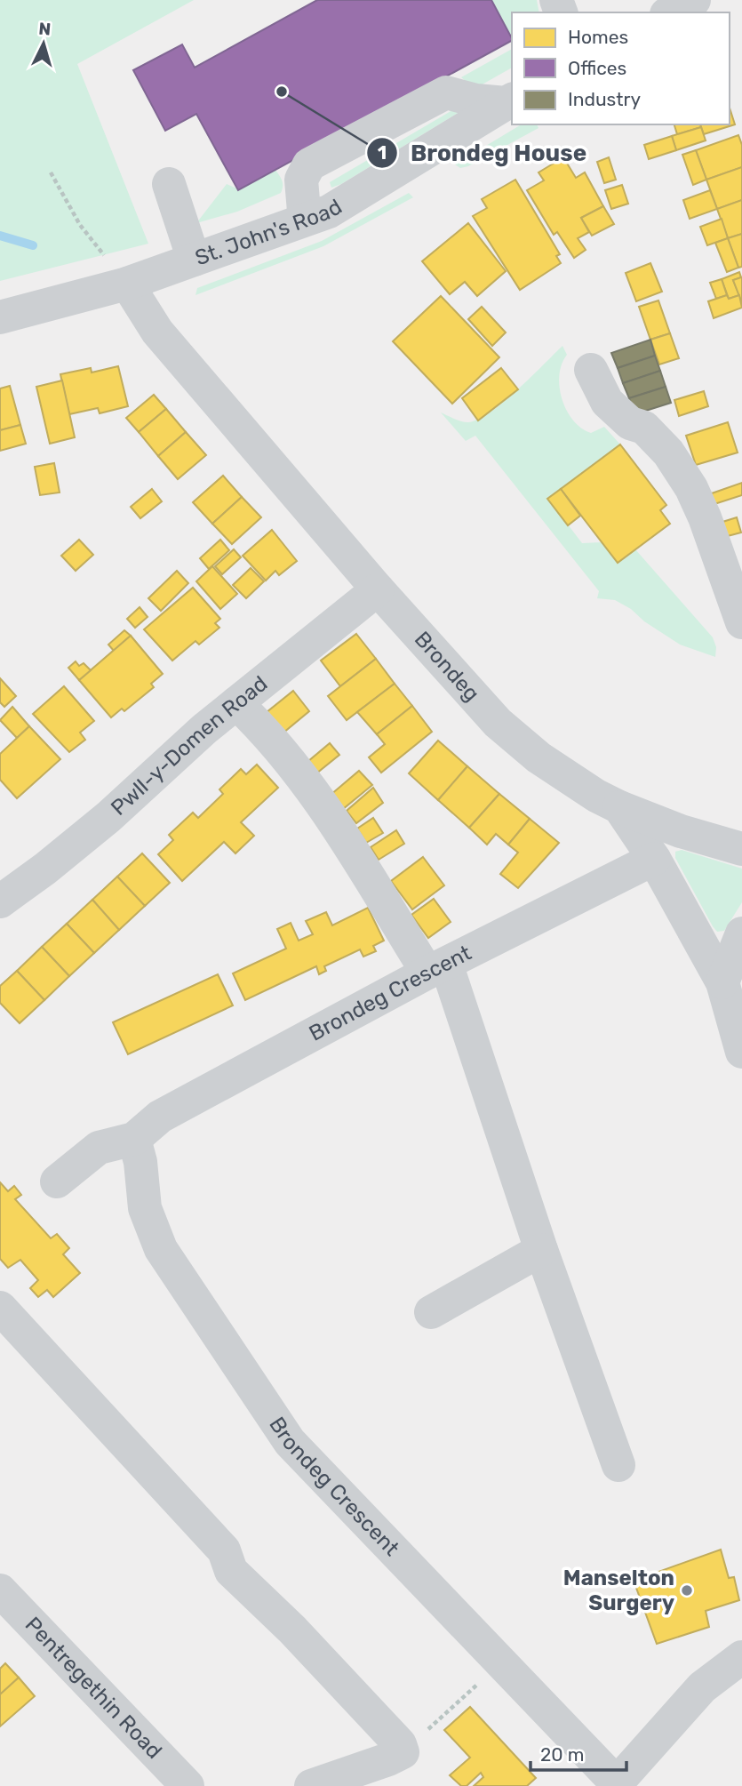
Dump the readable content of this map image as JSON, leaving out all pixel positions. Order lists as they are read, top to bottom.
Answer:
{
  "streets": {
    "street": [
      "St. John's Road",
      "Brondeg",
      "Pwll-y-Domen Road",
      "Brondeg Crescent",
      "Pentregethin Road"
    ]
  },
  "crossings": [
    ["St. John's Road", "Brondeg"],
    ["Brondeg", "Pwll-y-Domen Road"],
    ["Brondeg", "Brondeg Crescent"]
  ],
  "places": ["Brondeg House", "Manselton Surgery"],
  "legend": ["Homes", "Offices", "Industry"],
  "scale_bar": "20 m",
  "north": "top"
}
